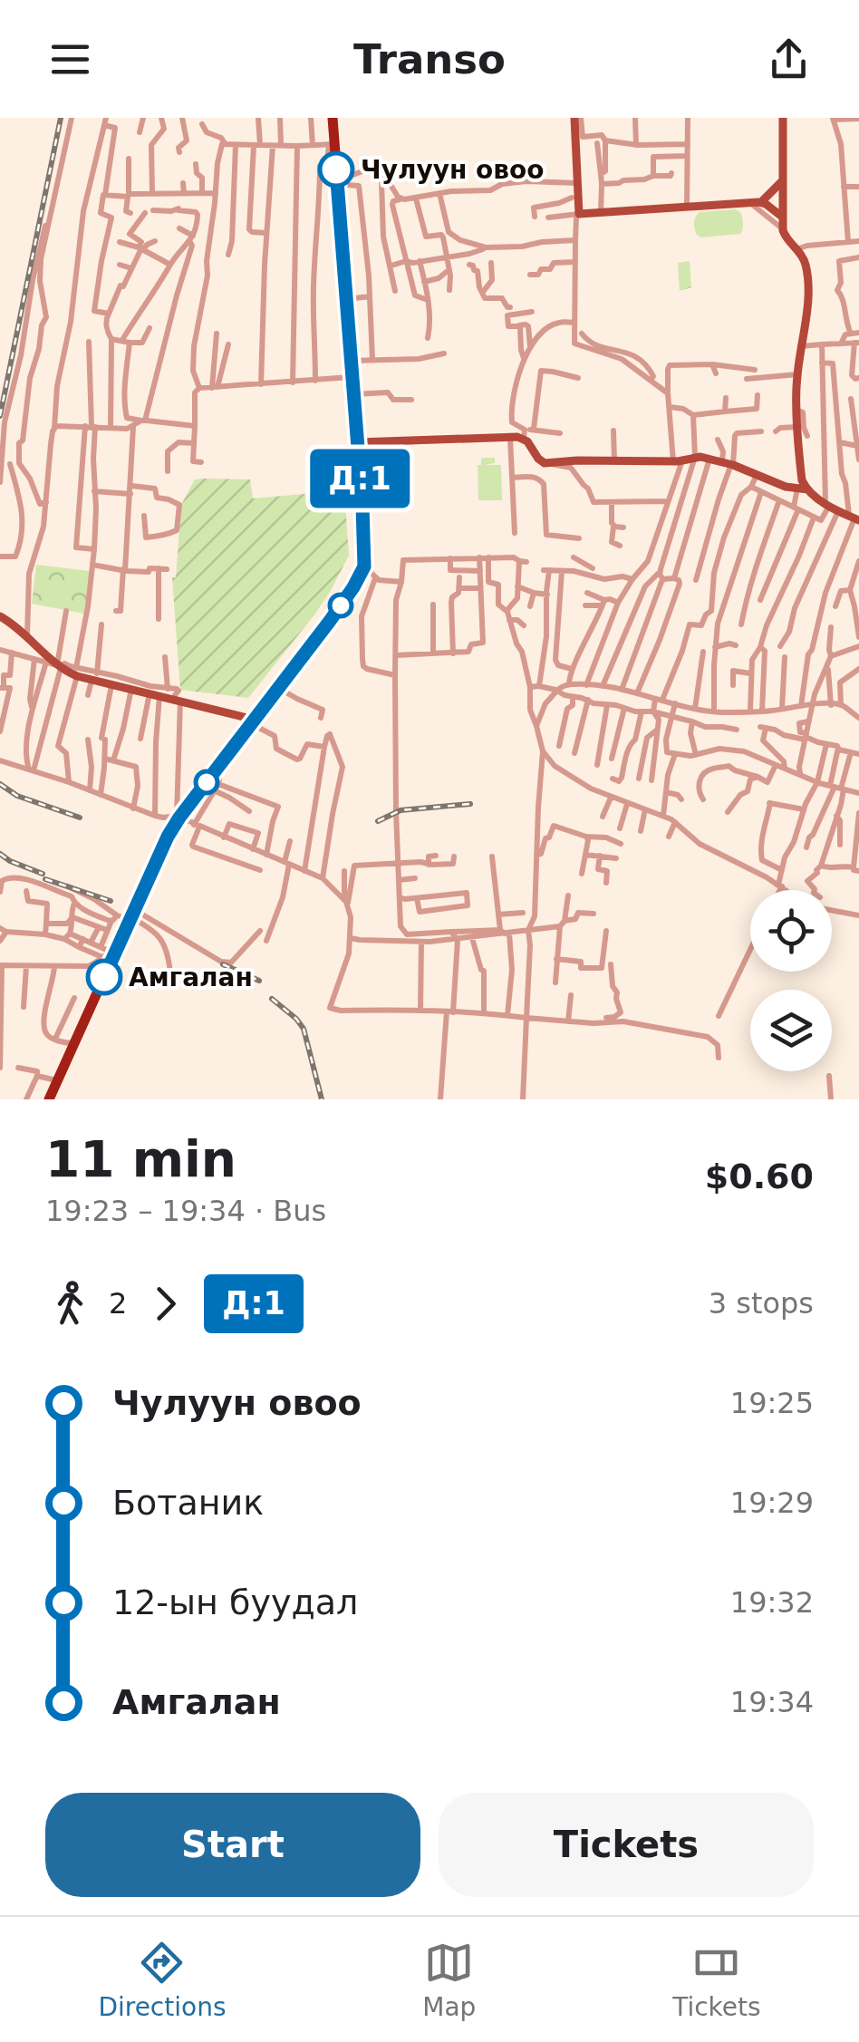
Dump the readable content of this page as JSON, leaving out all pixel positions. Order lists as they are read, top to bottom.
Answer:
{
  "places": ["Чулуун овоо", "Амгалан"],
  "lines": ["bus line Д:1"],
  "page": {
    "header": "Transo",
    "on_map": "Д:1",
    "heading": ["11 min", "19:23 – 19:34 · Bus", "$0.60"],
    "legs": ["2", "Д:1", "3 stops"],
    "list": [
      {
        "name": "Чулуун овоо",
        "value": "19:25"
      },
      {
        "name": "Ботаник",
        "value": "19:29"
      },
      {
        "name": "12-ын буудал",
        "value": "19:32"
      },
      {
        "name": "Амгалан",
        "value": "19:34"
      }
    ],
    "buttons": ["Start", "Tickets"],
    "tabs": ["Directions", "Map", "Tickets"]
  }
}
